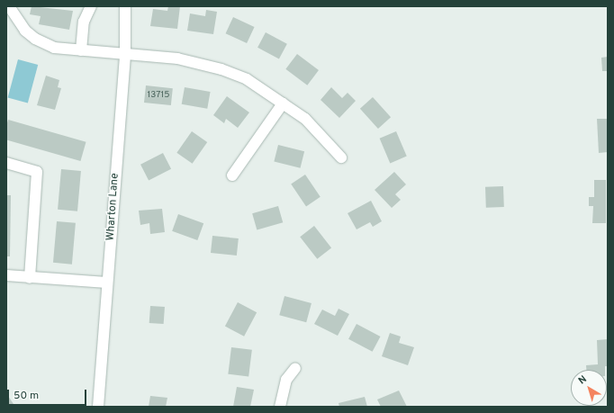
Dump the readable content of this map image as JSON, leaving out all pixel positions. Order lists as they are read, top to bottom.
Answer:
{
  "streets": {
    "street": ["Wharton Lane"]
  },
  "house_numbers": ["13715"],
  "scale_bar": "50 m",
  "north": "top left"
}
